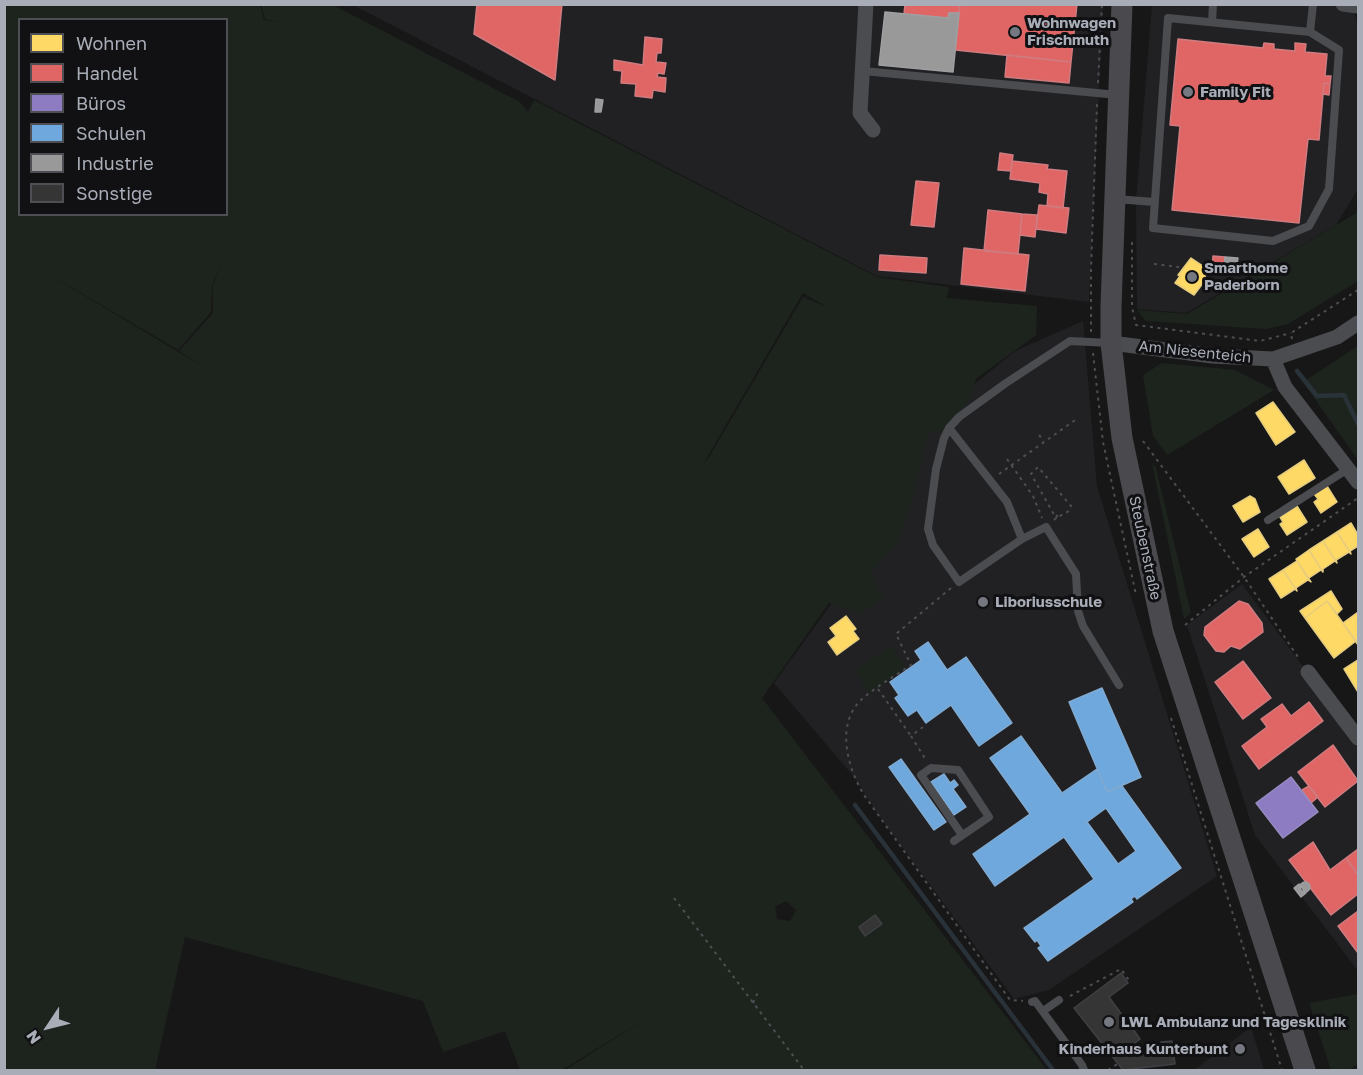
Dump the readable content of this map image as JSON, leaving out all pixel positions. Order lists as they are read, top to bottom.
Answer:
{
  "streets": {
    "street": ["Am Niesenteich", "Steubenstraße"]
  },
  "crossings": [
    ["Am Niesenteich", "Steubenstraße"]
  ],
  "places": [
    "Wohnwagen Frischmuth",
    "Family Fit",
    "Smarthome Paderborn",
    "Liboriusschule",
    "LWL Ambulanz und Tagesklinik",
    "Kinderhaus Kunterbunt"
  ],
  "legend": [
    "Wohnen",
    "Handel",
    "Büros",
    "Schulen",
    "Industrie",
    "Sonstige"
  ],
  "north": "bottom left"
}
